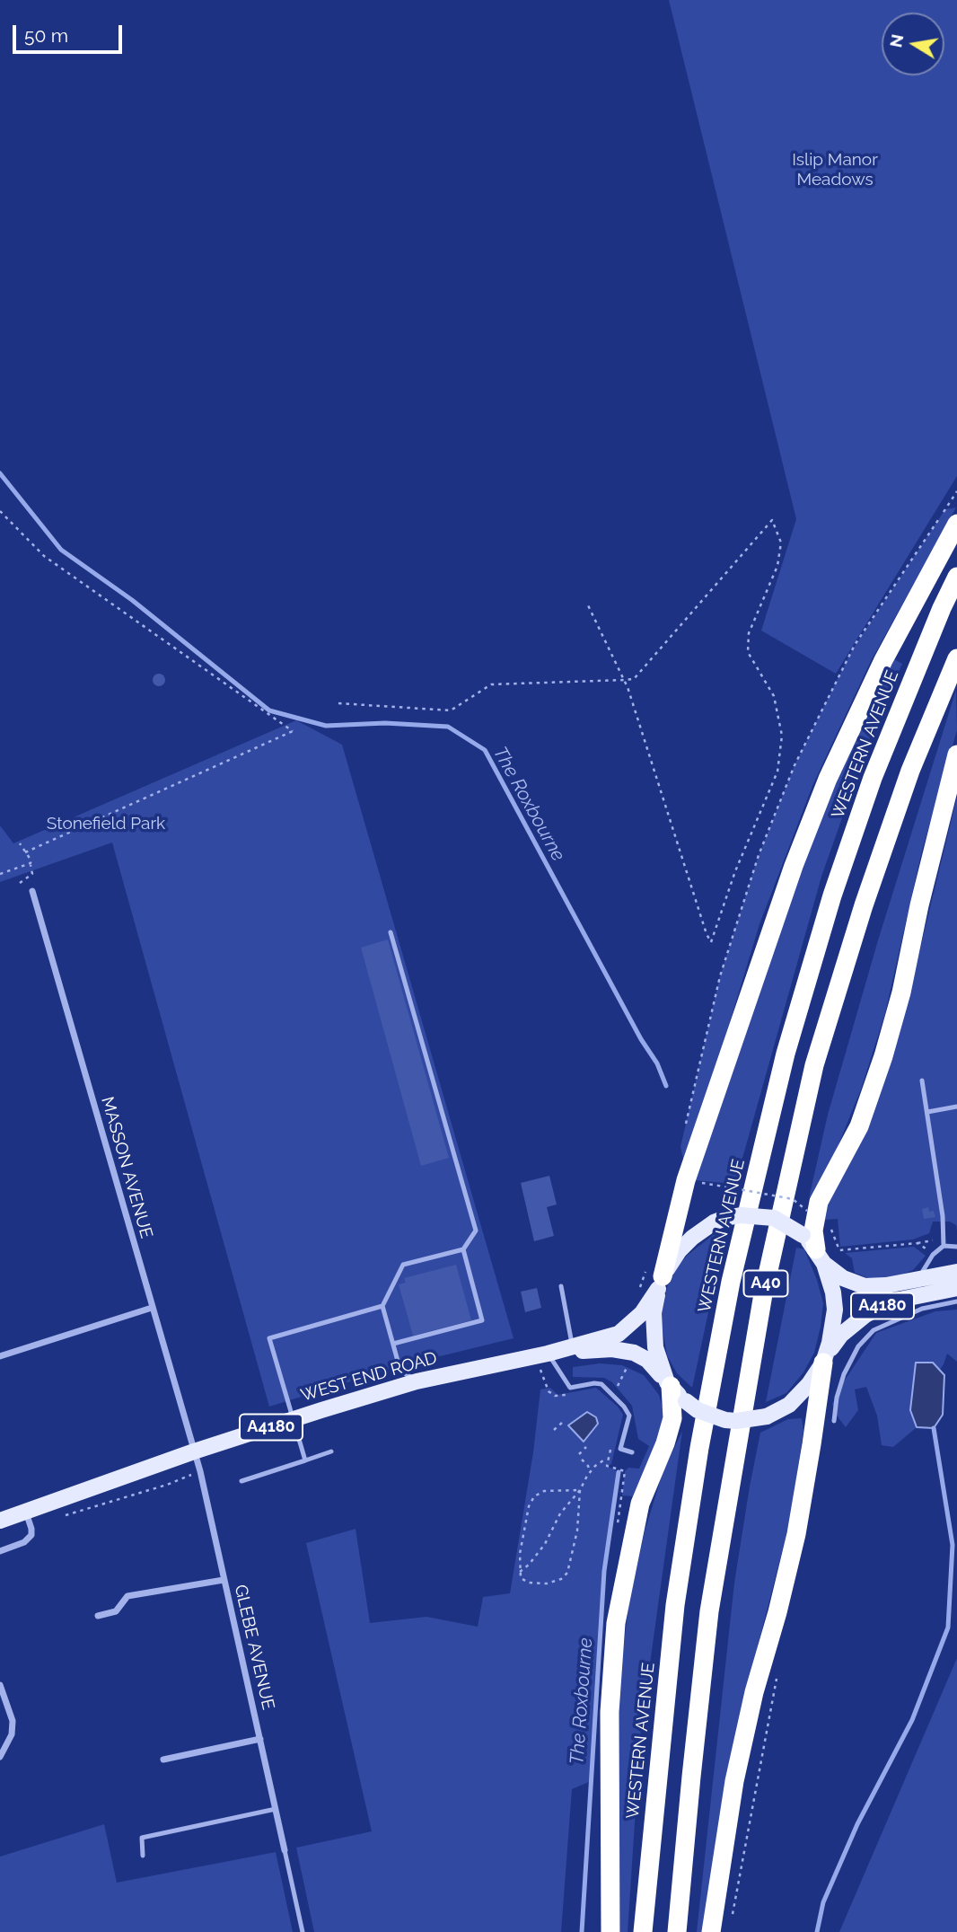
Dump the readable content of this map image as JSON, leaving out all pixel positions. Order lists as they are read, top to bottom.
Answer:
{
  "streets": {
    "highway": ["WESTERN AVENUE", "A40"],
    "main road": ["A4180", "WEST END ROAD"],
    "street": ["MASSON AVENUE", "GLEBE AVENUE"]
  },
  "crossings": [
    ["MASSON AVENUE", "WEST END ROAD"],
    ["MASSON AVENUE", "GLEBE AVENUE"],
    ["A4180", "WEST END ROAD"],
    ["WEST END ROAD", "GLEBE AVENUE"]
  ],
  "water": ["The Roxbourne"],
  "parks": ["Islip Manor Meadows", "Stonefield Park"],
  "scale_bar": "50 m",
  "north": "left"
}
